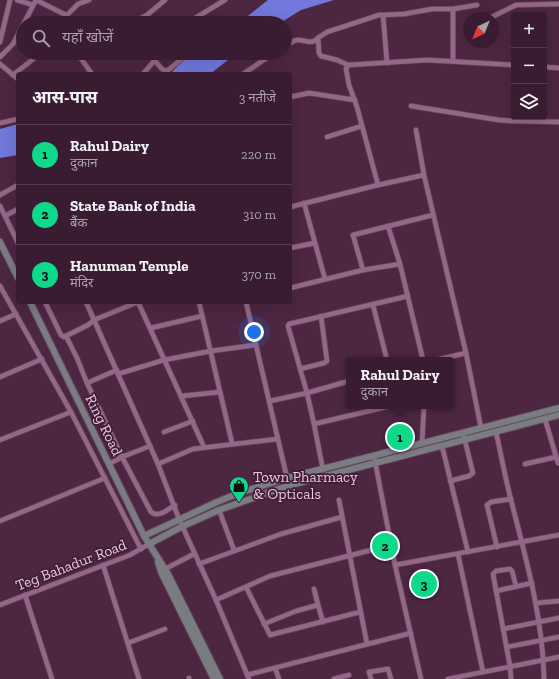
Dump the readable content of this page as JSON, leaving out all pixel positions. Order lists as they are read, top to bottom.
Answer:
{
  "streets": {
    "main road": ["Ring Road"],
    "street": ["Teg Bahadur Road"]
  },
  "crossings": [
    ["Ring Road", "Teg Bahadur Road"]
  ],
  "places": {
    "shop": ["Town Pharmacy & Opticals"]
  },
  "north": "bottom left",
  "page": {
    "map_buttons": ["+", "−"],
    "search": "यहाँ खोजें",
    "heading": ["आस-पास", "3 नतीजे"],
    "list": [
      {
        "mark": "1",
        "name": "Rahul Dairy",
        "note": "दुकान",
        "value": "220 m"
      },
      {
        "mark": "2",
        "name": "State Bank of India",
        "note": "बैंक",
        "value": "310 m"
      },
      {
        "mark": "3",
        "name": "Hanuman Temple",
        "note": "मंदिर",
        "value": "370 m"
      }
    ],
    "popup": ["Rahul Dairy", "दुकान"],
    "pins": ["1", "2", "3"]
  }
}
